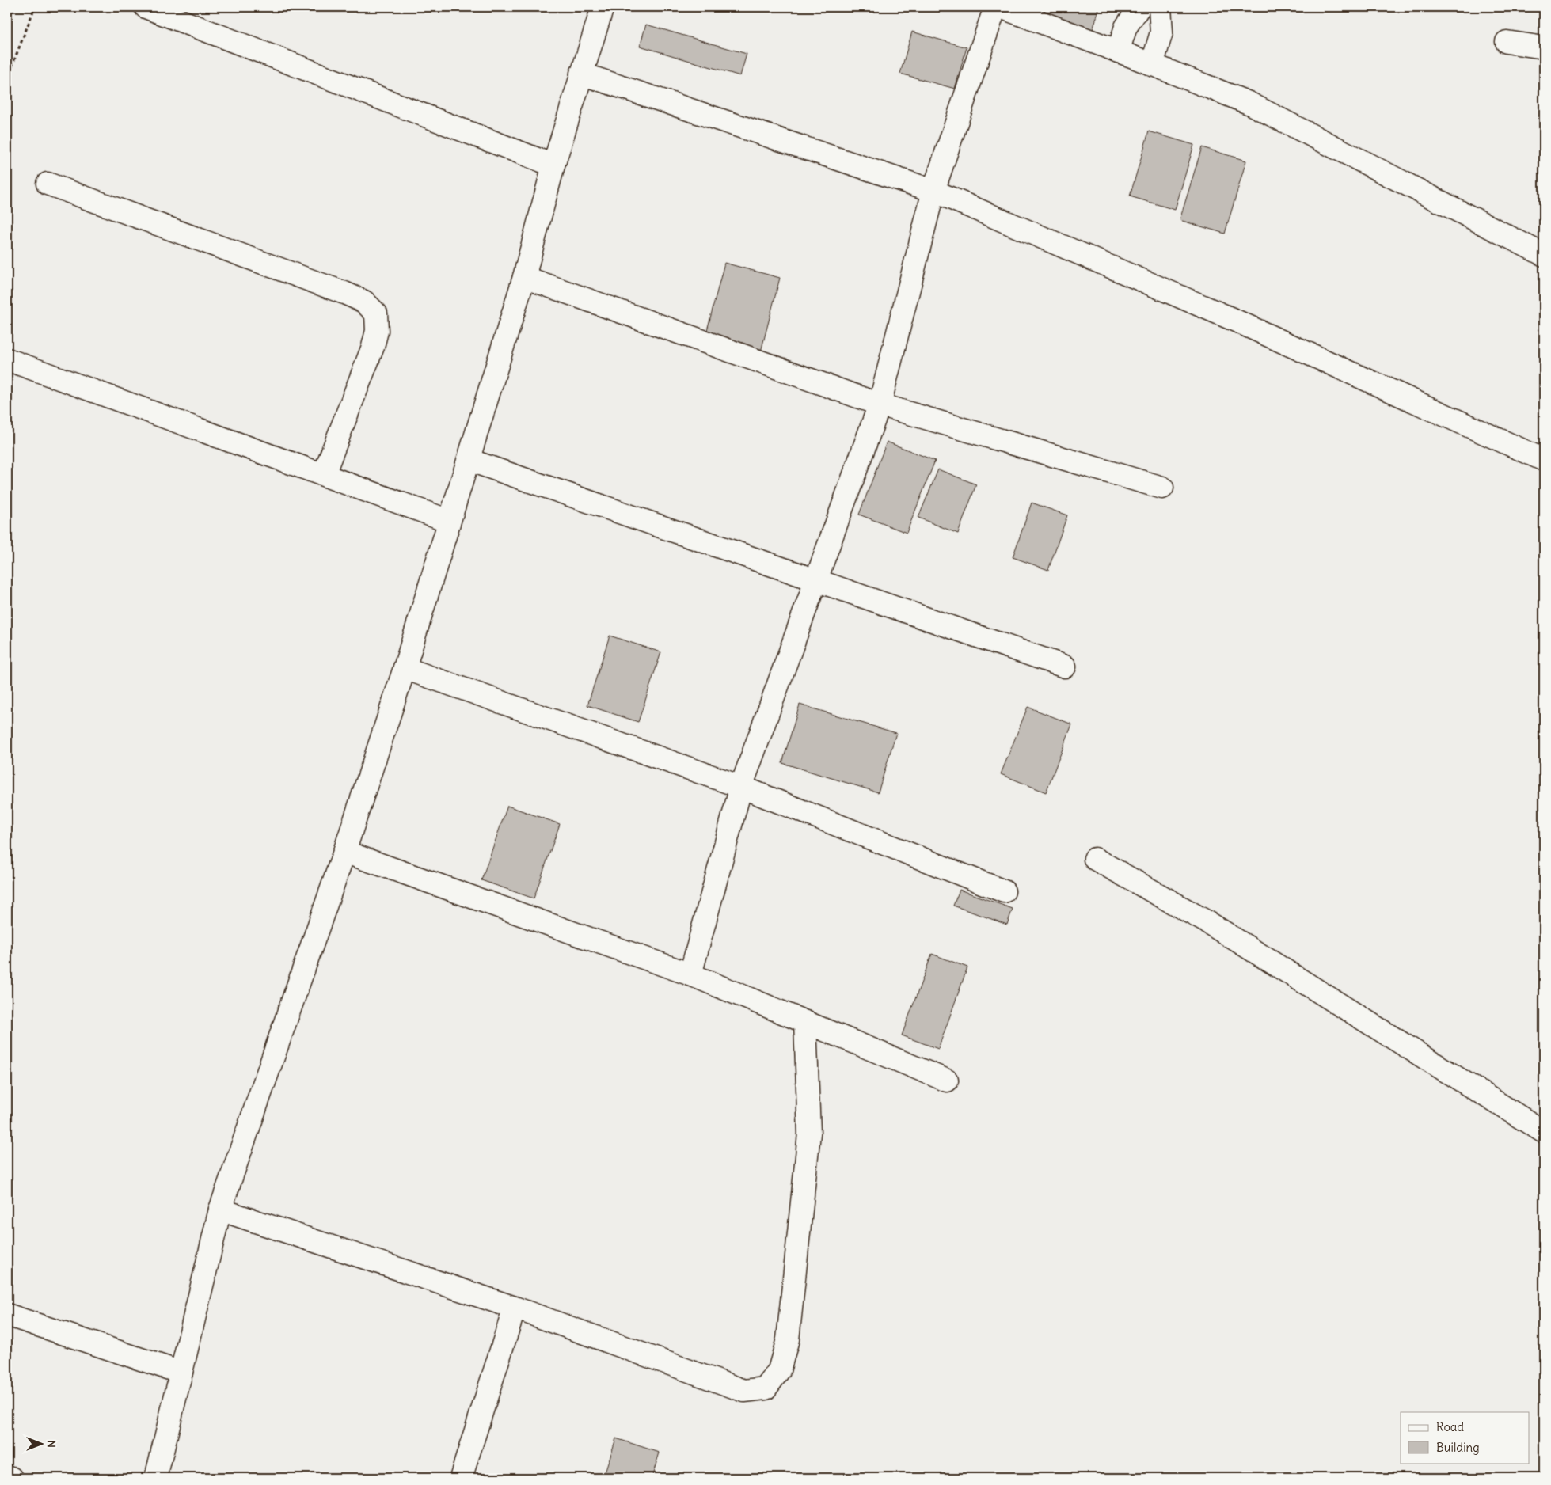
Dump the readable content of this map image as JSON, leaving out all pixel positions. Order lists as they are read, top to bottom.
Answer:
{
  "legend": ["Road", "Building"],
  "north": "right"
}
